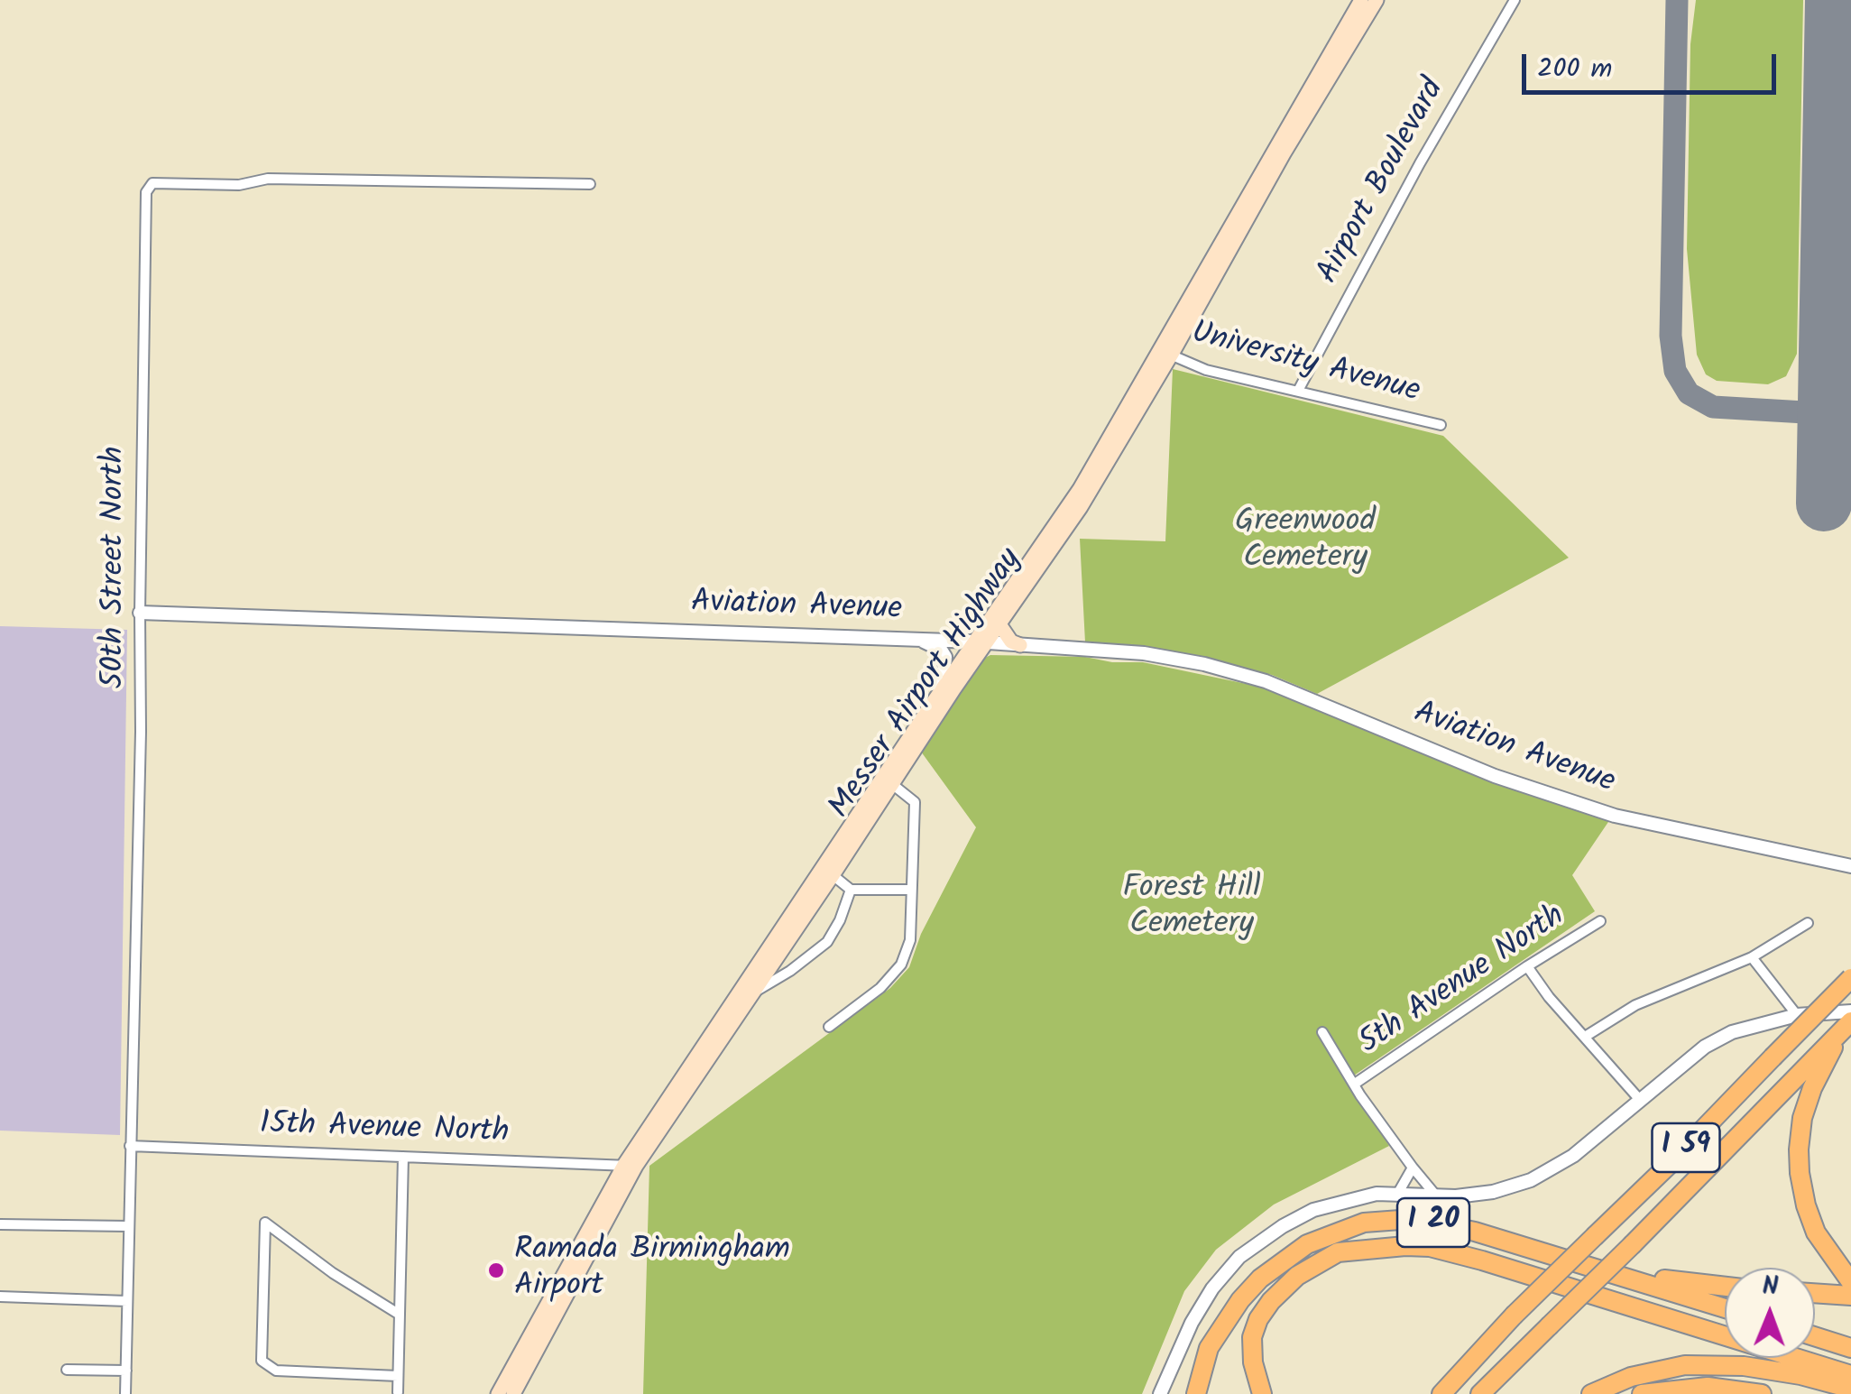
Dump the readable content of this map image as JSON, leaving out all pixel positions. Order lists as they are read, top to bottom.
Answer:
{
  "streets": {
    "highway": ["I 59", "I 20"],
    "main road": ["Messer Airport Highway"],
    "street": [
      "Airport Boulevard",
      "University Avenue",
      "50th Street North",
      "Aviation Avenue",
      "5th Avenue North",
      "15th Avenue North"
    ]
  },
  "crossings": [
    ["Airport Boulevard", "University Avenue"],
    ["University Avenue", "Messer Airport Highway"],
    ["50th Street North", "Aviation Avenue"],
    ["50th Street North", "15th Avenue North"],
    ["Aviation Avenue", "Messer Airport Highway"],
    ["Messer Airport Highway", "15th Avenue North"]
  ],
  "parks": ["Greenwood Cemetery", "Forest Hill Cemetery"],
  "places": ["Ramada Birmingham Airport"],
  "scale_bar": "200 m",
  "north": "top"
}
